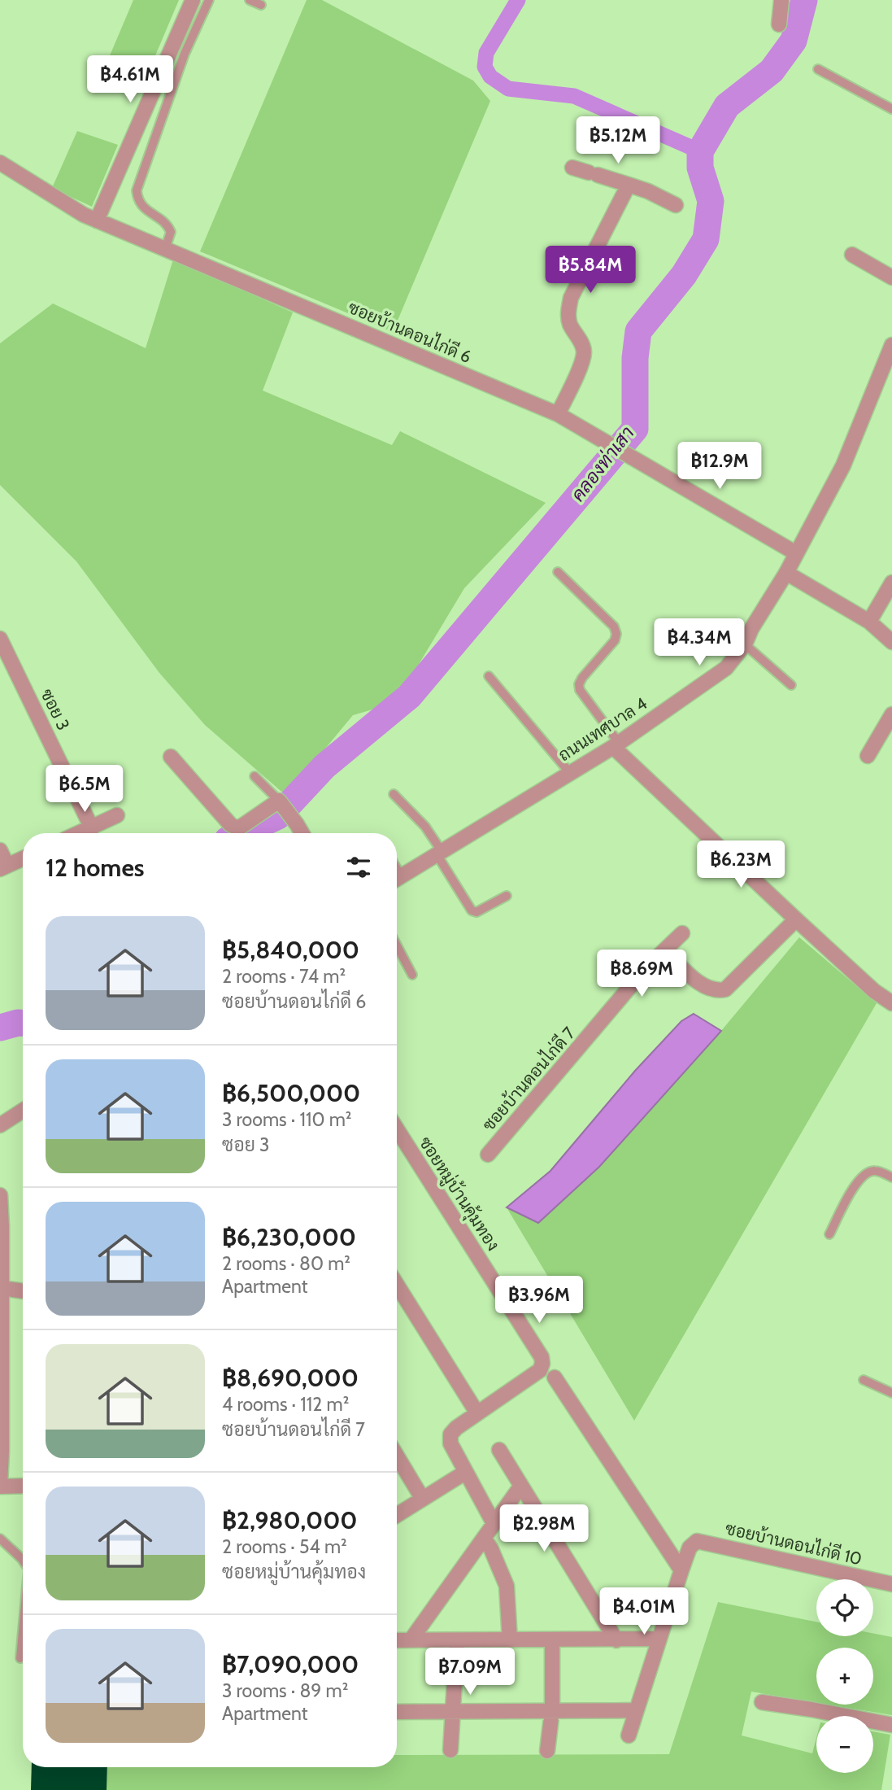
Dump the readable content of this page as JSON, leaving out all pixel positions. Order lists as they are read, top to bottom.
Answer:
{
  "streets": {
    "street": [
      "ซอยบ้านดอนไก่ดี 6",
      "ซอย 3",
      "ถนนเทศบาล 4",
      "ซอยบ้านดอนไก่ดี 7",
      "ซอยหมู่บ้านคุ้มทอง",
      "ซอยบ้านดอนไก่ดี 10"
    ]
  },
  "crossings": [
    ["ซอยบ้านดอนไก่ดี 6", "ถนนเทศบาล 4"]
  ],
  "water": ["คลองท่าเสา"],
  "page": {
    "price": [
      "฿4.61M",
      "฿5.12M",
      "฿5.84M",
      "฿12.9M",
      "฿4.34M",
      "฿6.5M",
      "฿6.23M",
      "฿8.69M",
      "฿3.96M",
      "฿2.98M",
      "฿4.01M",
      "฿7.09M"
    ],
    "heading": "12 homes",
    "list": [
      {
        "name": "฿5,840,000",
        "note": "2 rooms · 74 m² · ซอยบ้านดอนไก่ดี 6"
      },
      {
        "name": "฿6,500,000",
        "note": "3 rooms · 110 m² · ซอย 3"
      },
      {
        "name": "฿6,230,000",
        "note": "2 rooms · 80 m² · Apartment"
      },
      {
        "name": "฿8,690,000",
        "note": "4 rooms · 112 m² · ซอยบ้านดอนไก่ดี 7"
      },
      {
        "name": "฿2,980,000",
        "note": "2 rooms · 54 m² · ซอยหมู่บ้านคุ้มทอง"
      },
      {
        "name": "฿7,090,000",
        "note": "3 rooms · 89 m² · Apartment"
      }
    ],
    "map_buttons": ["+", "−"]
  }
}
